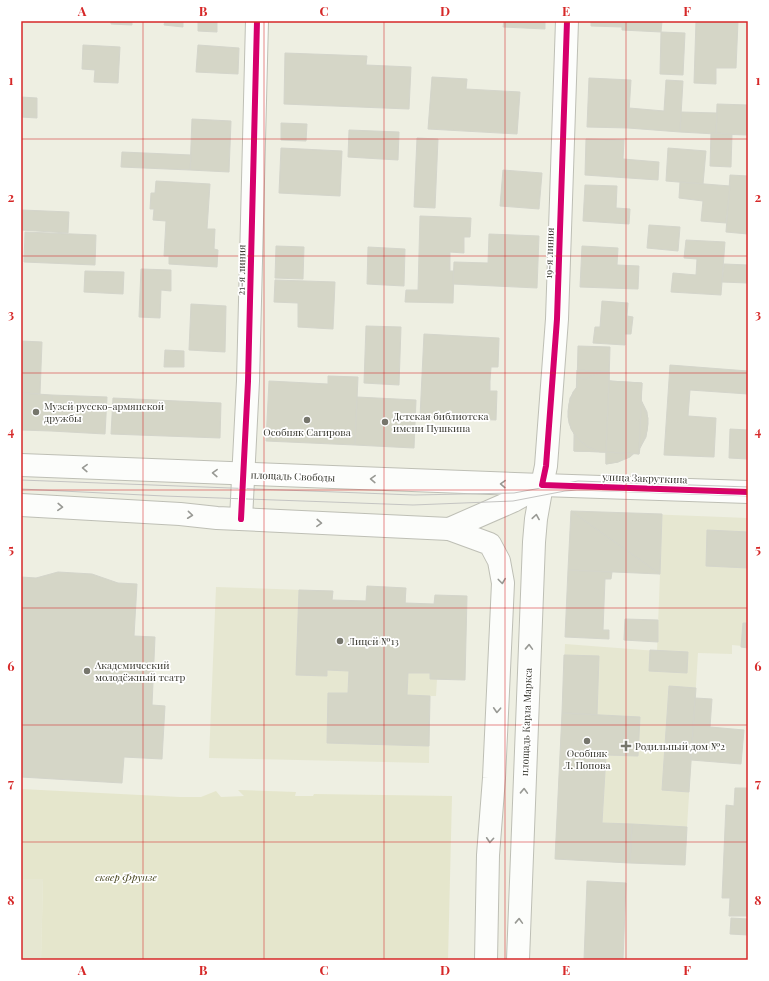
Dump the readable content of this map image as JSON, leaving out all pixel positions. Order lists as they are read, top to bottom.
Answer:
{
  "streets": {
    "main road": [
      "19-я линия",
      "21-я линия",
      "площадь Свободы",
      "улица Закруткина",
      "площадь Карла Маркса"
    ]
  },
  "crossings": [
    ["19-я линия", "площадь Свободы"],
    ["19-я линия", "улица Закруткина"],
    ["19-я линия", "площадь Карла Маркса"],
    ["21-я линия", "площадь Свободы"],
    ["площадь Свободы", "улица Закруткина"],
    ["площадь Свободы", "площадь Карла Маркса"],
    ["улица Закруткина", "площадь Карла Маркса"]
  ],
  "parks": ["сквер Фрунзе"],
  "places": {
    "other": [
      "Музей русско-армянской дружбы",
      "Особняк Сагирова",
      "Детская библиотека имени Пушкина",
      "Лицей №13",
      "Академический молодёжный театр",
      "Особняк Л. Попова"
    ],
    "health": ["Родильный дом №2"]
  },
  "grid": {
    "columns": [
      "A",
      "B",
      "C",
      "D",
      "E",
      "F"
    ],
    "rows": [
      "1",
      "2",
      "3",
      "4",
      "5",
      "6",
      "7",
      "8"
    ]
  }
}
